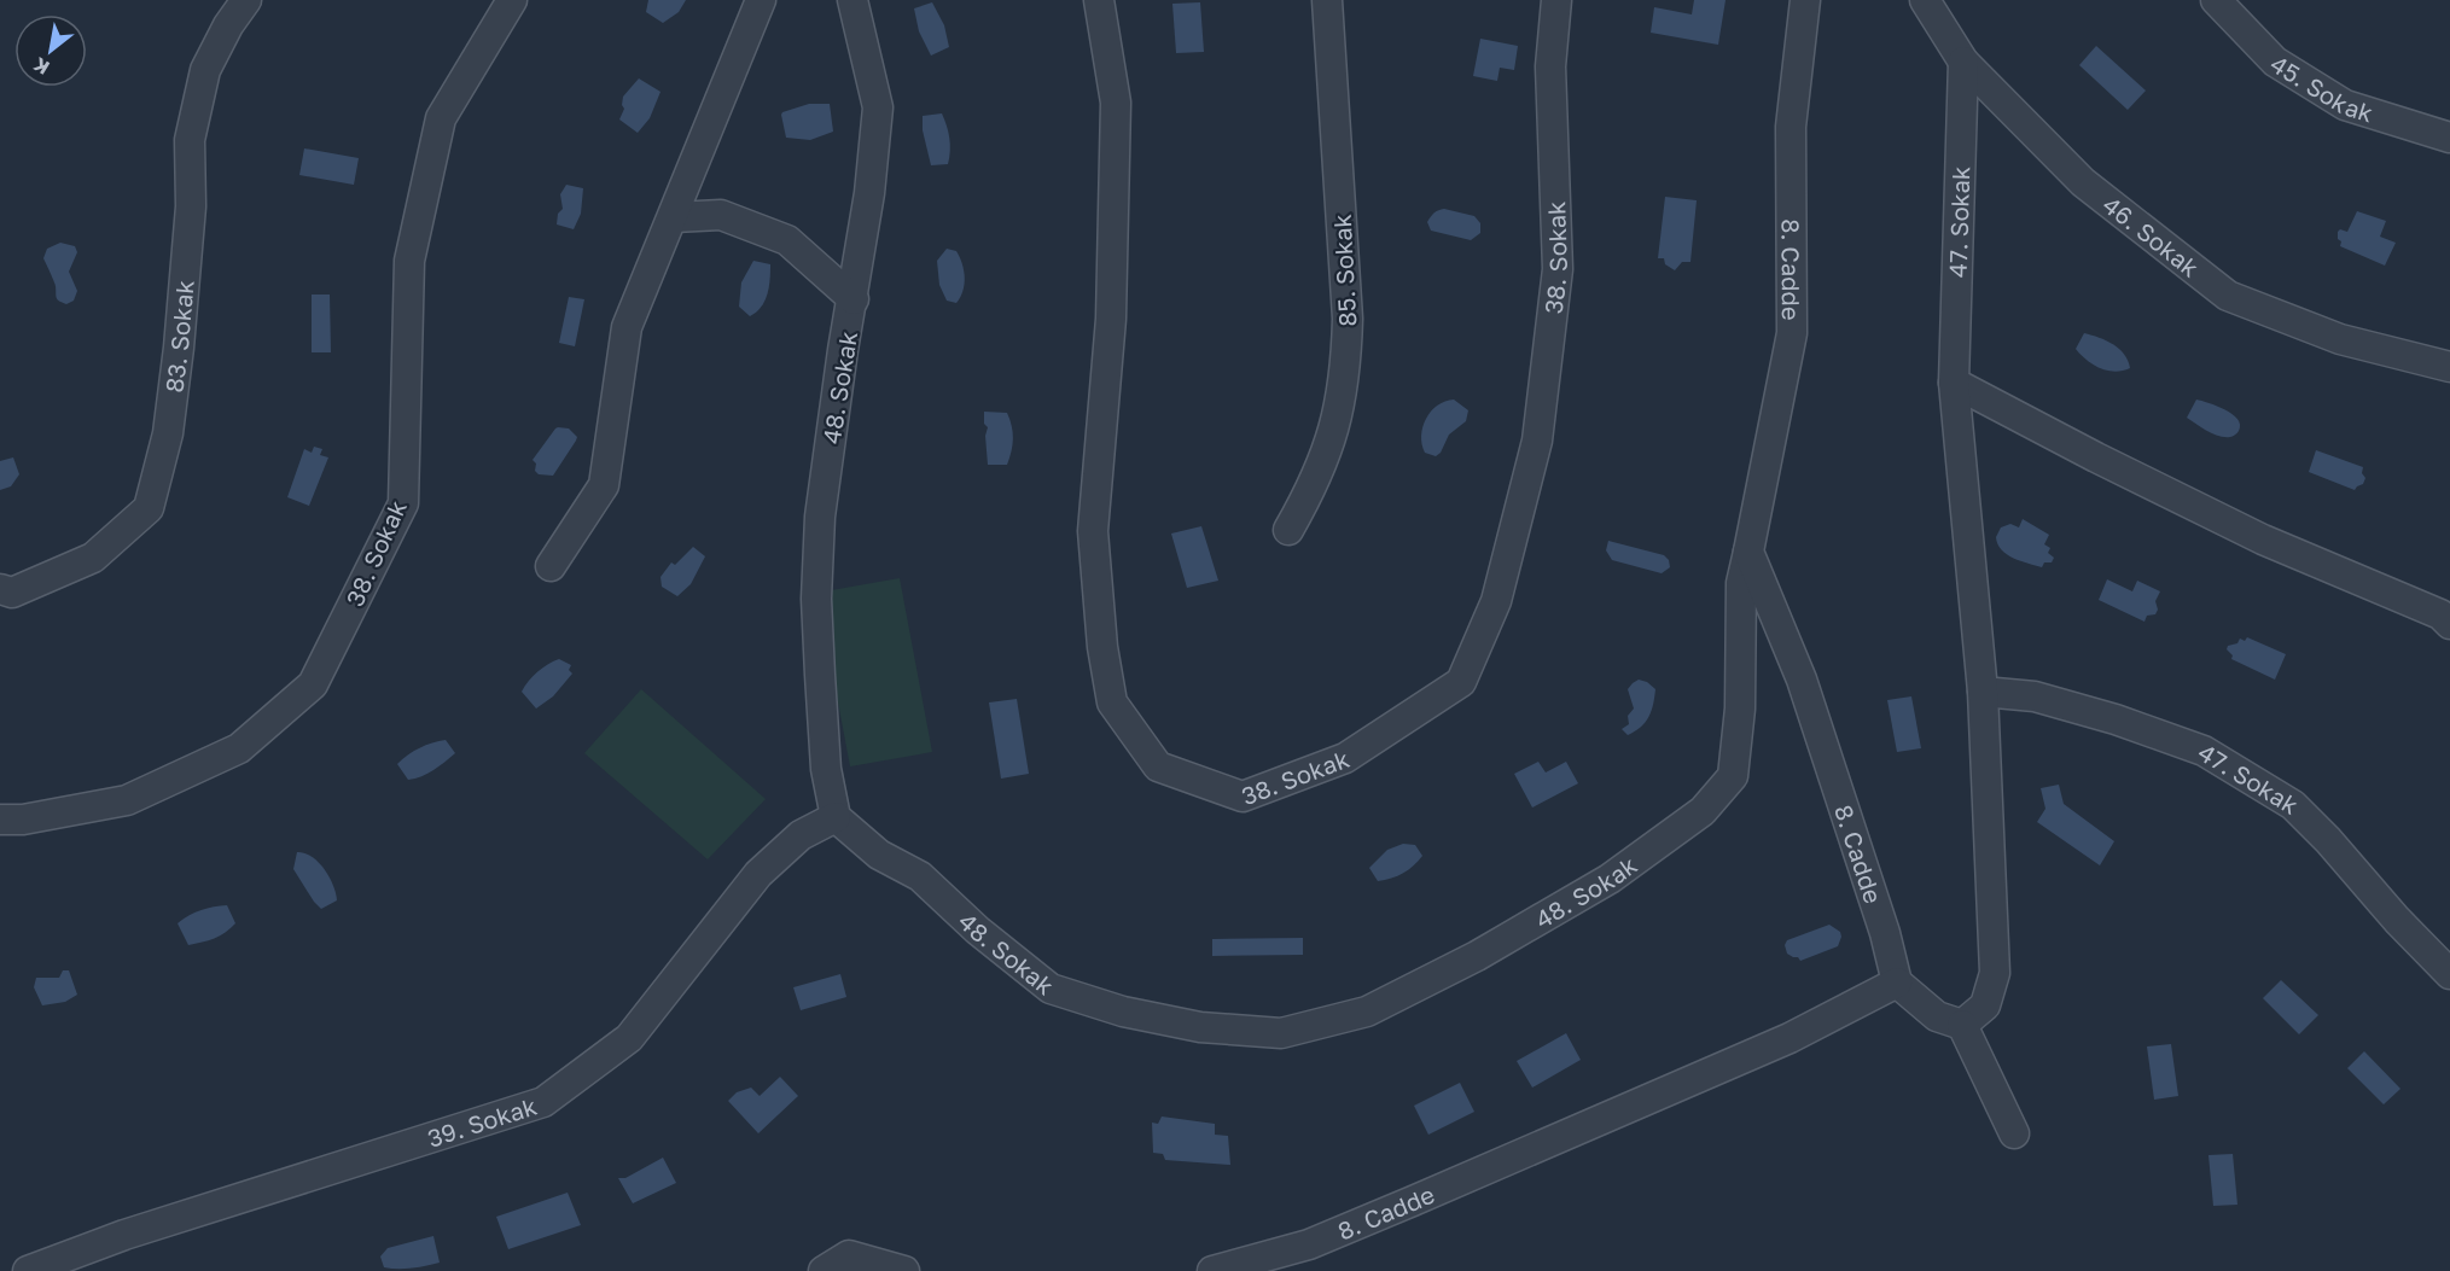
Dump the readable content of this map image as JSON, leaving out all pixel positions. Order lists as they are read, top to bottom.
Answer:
{
  "streets": {
    "street": [
      "45. Sokak",
      "47. Sokak",
      "46. Sokak",
      "38. Sokak",
      "8. Cadde",
      "85. Sokak",
      "83. Sokak",
      "48. Sokak",
      "39. Sokak"
    ]
  },
  "crossings": [
    ["47. Sokak", "46. Sokak"],
    ["8. Cadde", "48. Sokak"],
    ["48. Sokak", "39. Sokak"]
  ],
  "north": "bottom left"
}
